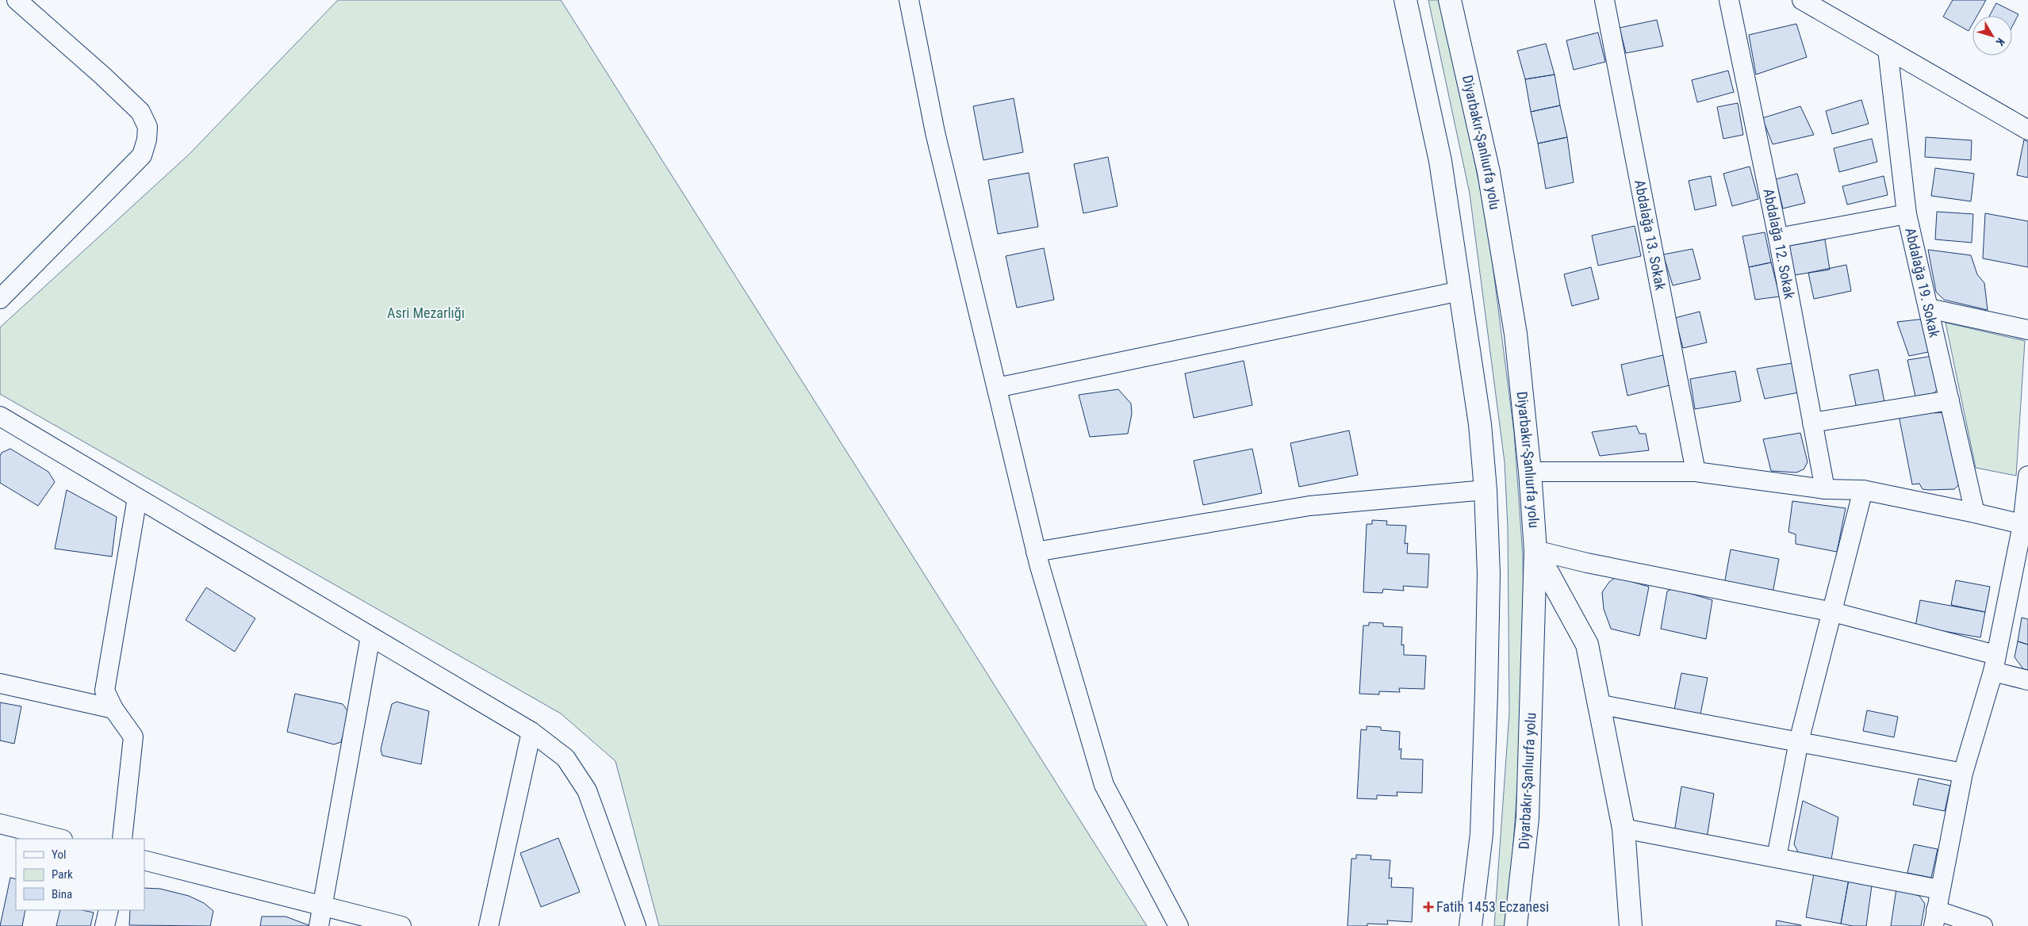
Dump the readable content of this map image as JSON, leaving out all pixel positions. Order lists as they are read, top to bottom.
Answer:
{
  "streets": {
    "main road": ["Diyarbakır-Şanlıurfa yolu"],
    "street": ["Abdalağa 13. Sokak", "Abdalağa 12. Sokak", "Abdalağa 19. Sokak"]
  },
  "parks": ["Asri Mezarlığı"],
  "places": {
    "health": ["Fatih 1453 Eczanesi"]
  },
  "legend": ["Yol", "Park", "Bina"],
  "north": "bottom right"
}
